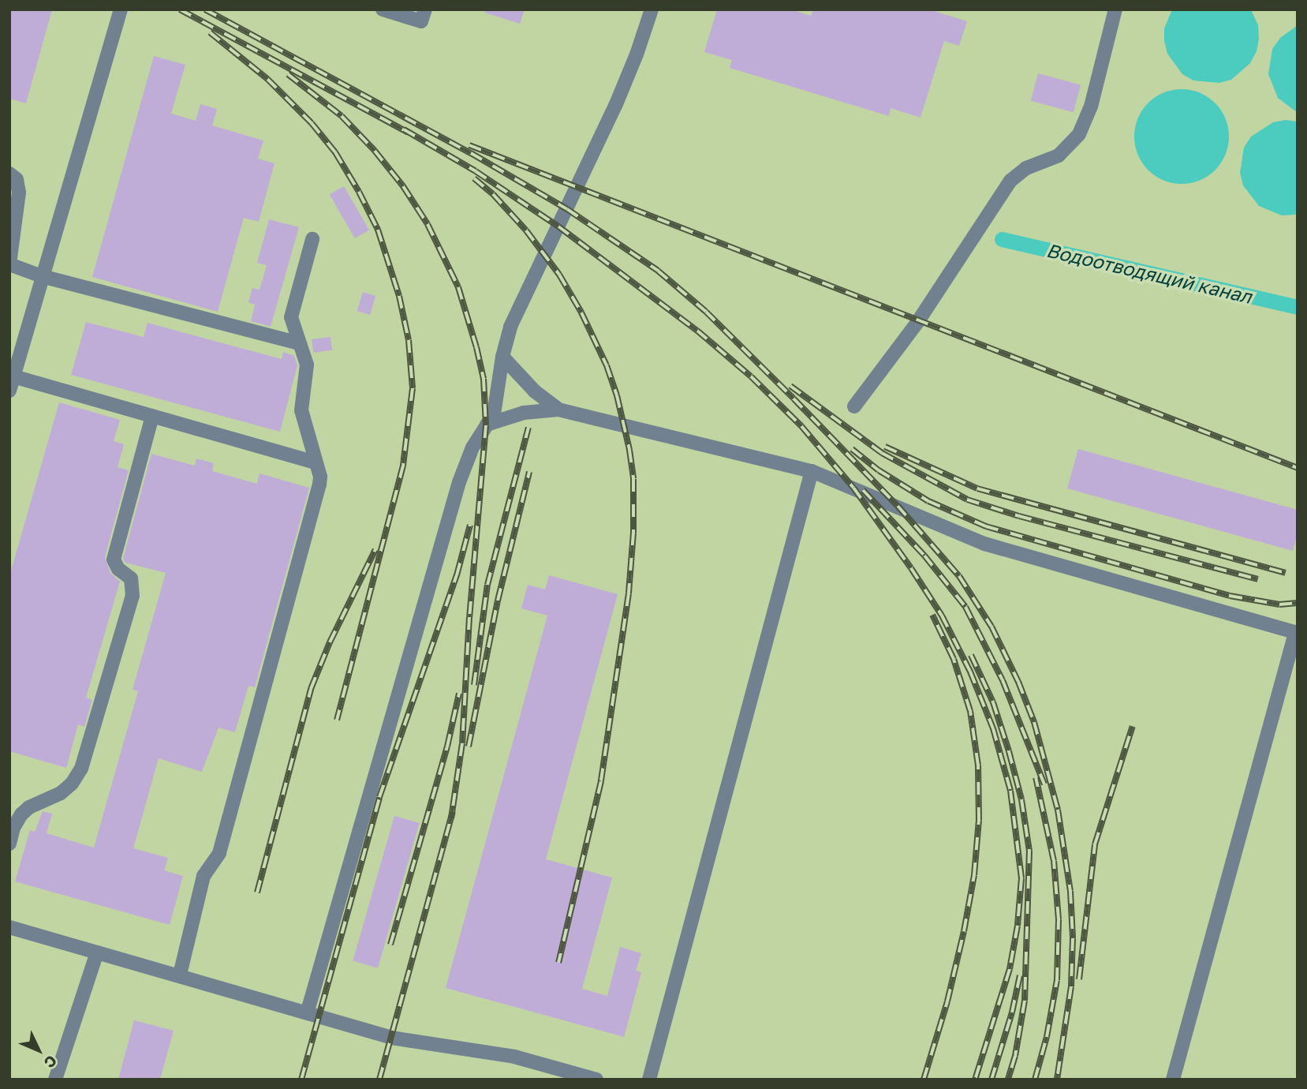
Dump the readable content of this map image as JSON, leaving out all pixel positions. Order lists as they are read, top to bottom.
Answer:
{
  "water": ["Водоотводящий канал"],
  "north": "bottom right"
}
